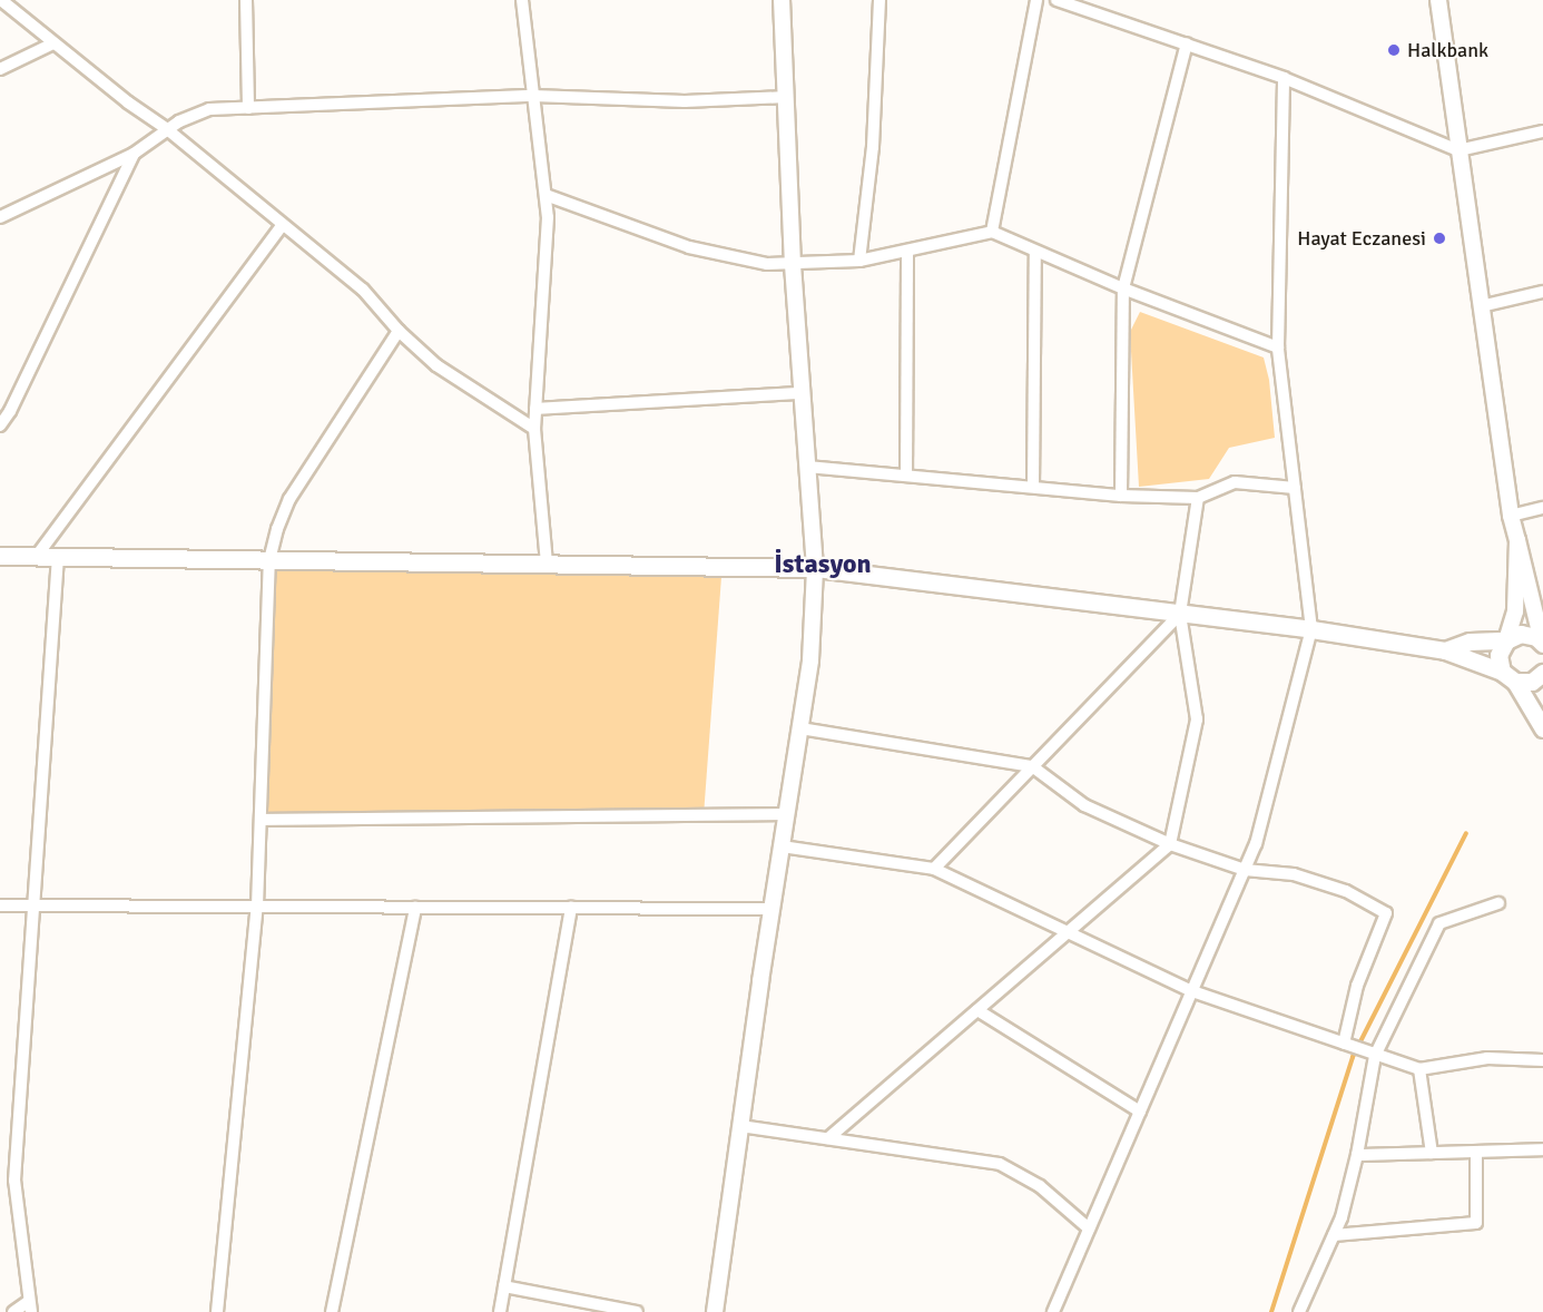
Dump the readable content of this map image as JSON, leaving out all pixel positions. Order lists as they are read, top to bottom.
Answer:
{
  "districts": ["İstasyon"],
  "places": ["Halkbank", "Hayat Eczanesi"]
}
